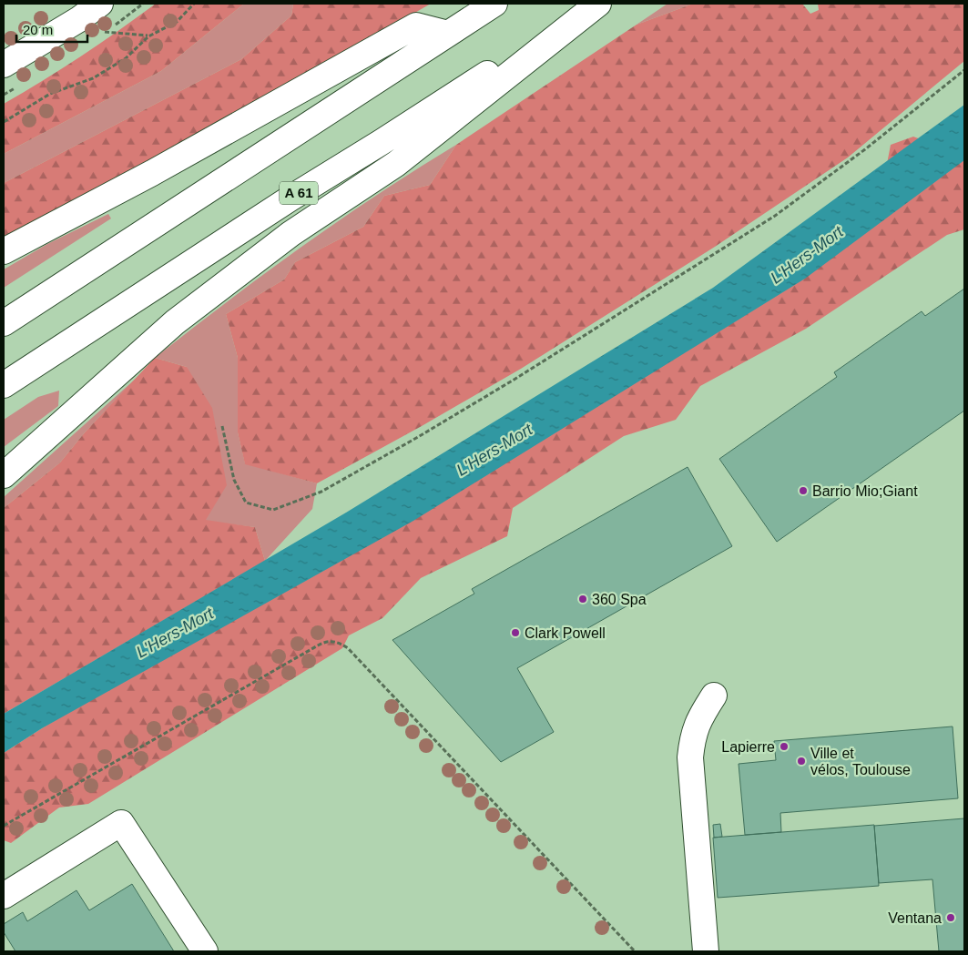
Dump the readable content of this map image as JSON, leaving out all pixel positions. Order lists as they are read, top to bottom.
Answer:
{
  "streets": {
    "main road": ["A 61"]
  },
  "water": ["L'Hers-Mort"],
  "places": [
    "Barrio Mio;Giant",
    "360 Spa",
    "Clark Powell",
    "Lapierre",
    "Ville et vélos, Toulouse",
    "Ventana"
  ],
  "scale_bar": "20 m"
}
